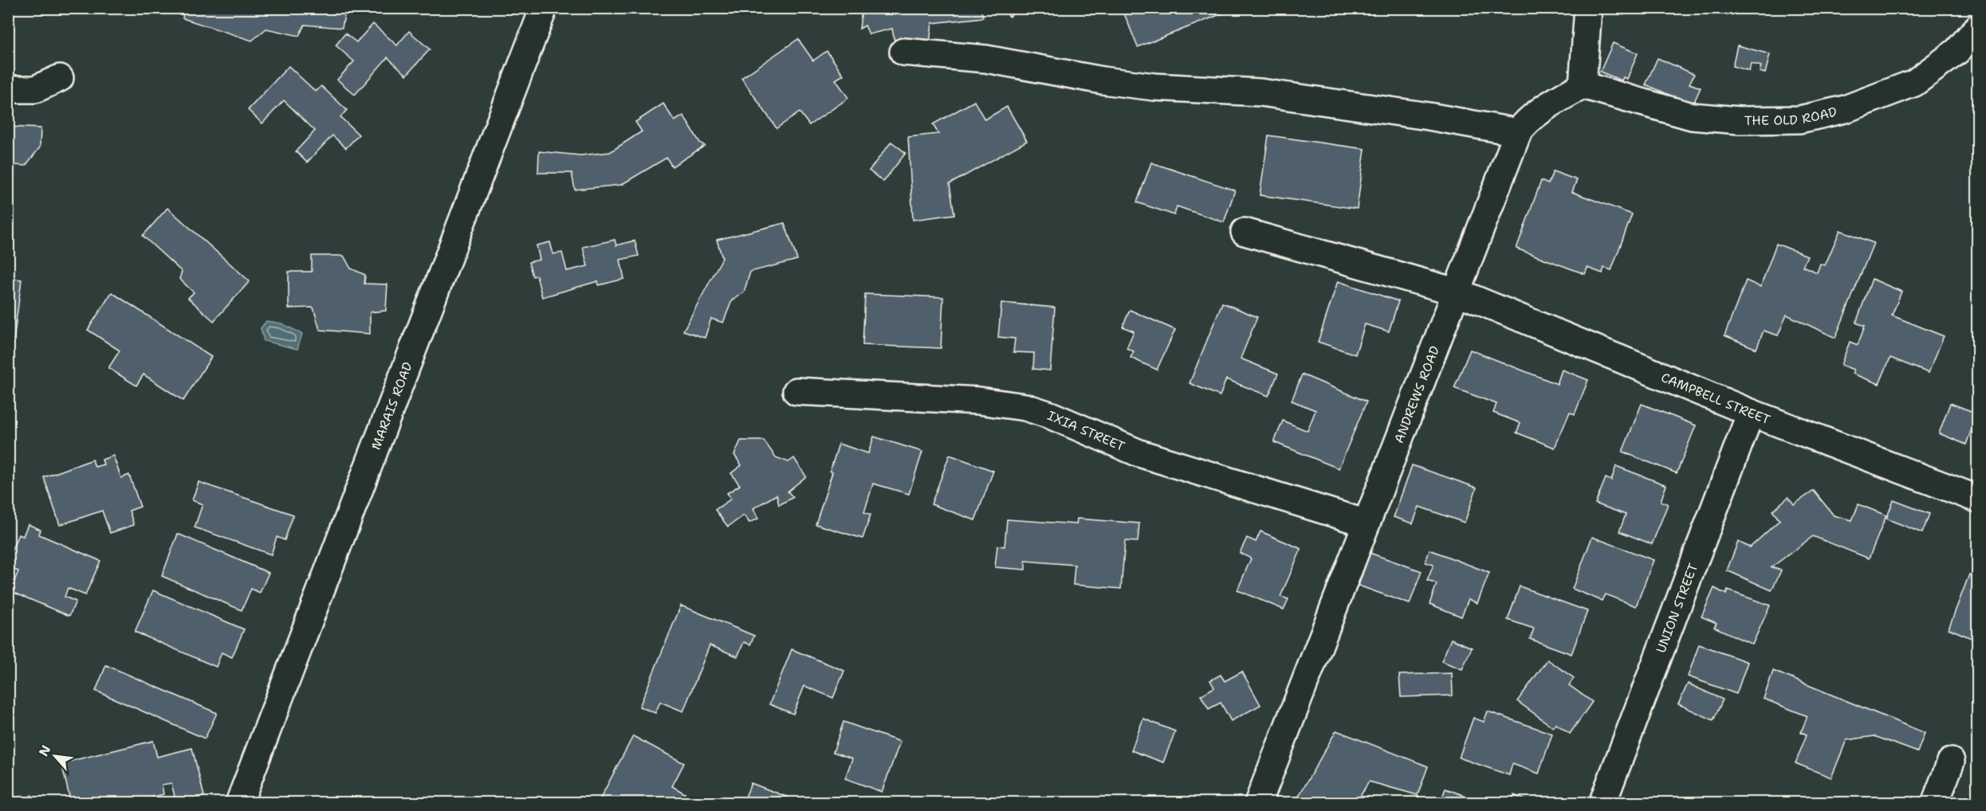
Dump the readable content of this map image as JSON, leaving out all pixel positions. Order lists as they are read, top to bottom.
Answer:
{
  "streets": {
    "street": [
      "THE OLD ROAD",
      "ANDREWS ROAD",
      "CAMPBELL STREET",
      "MARAIS ROAD",
      "IXIA STREET",
      "UNION STREET"
    ]
  },
  "crossings": [
    ["THE OLD ROAD", "ANDREWS ROAD"],
    ["ANDREWS ROAD", "CAMPBELL STREET"],
    ["ANDREWS ROAD", "IXIA STREET"],
    ["CAMPBELL STREET", "UNION STREET"]
  ],
  "north": "top left"
}
